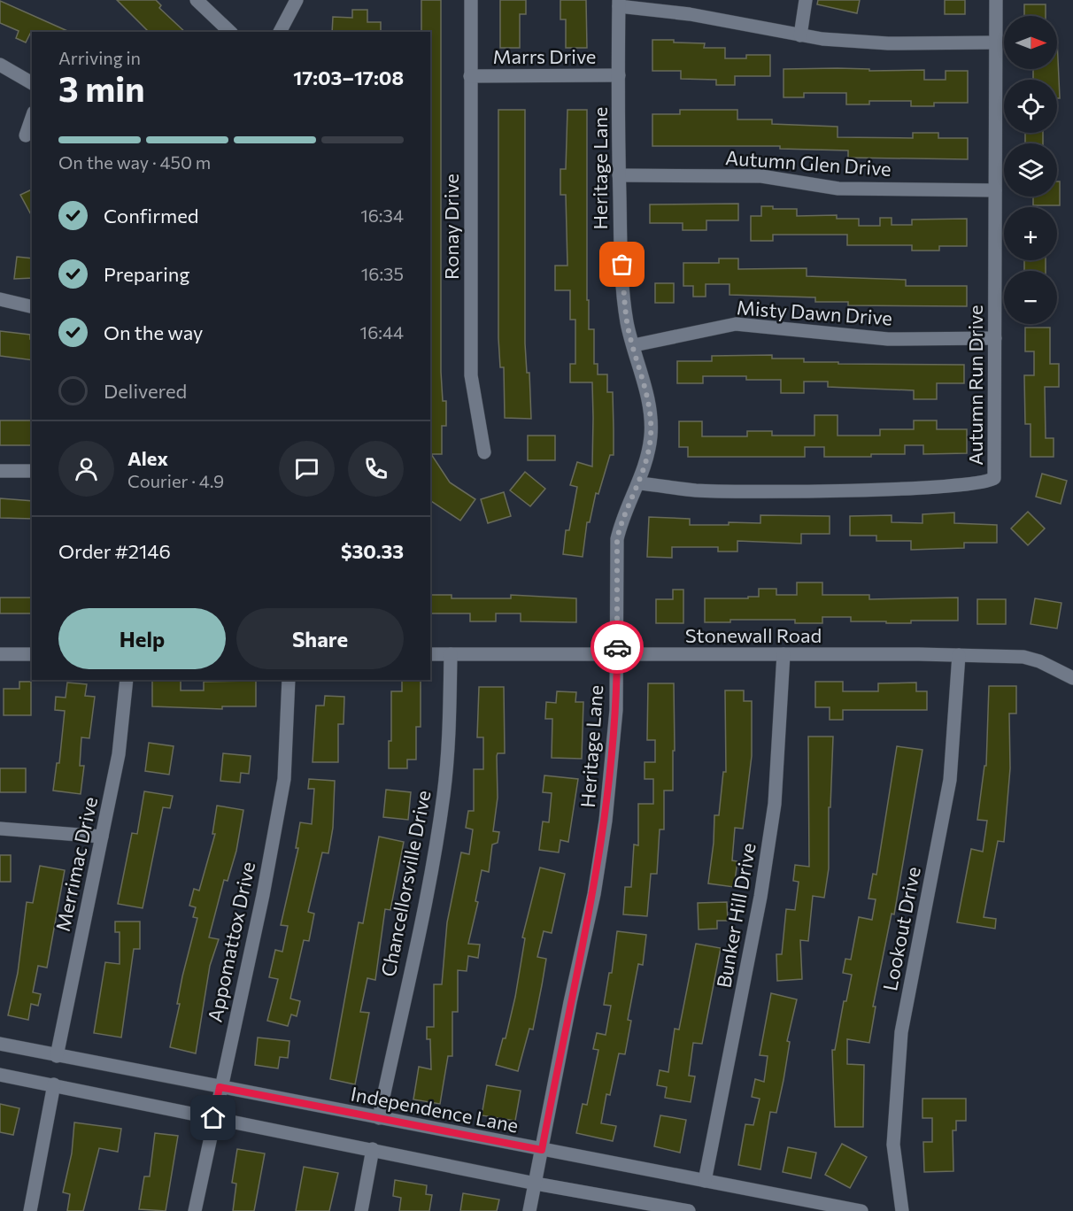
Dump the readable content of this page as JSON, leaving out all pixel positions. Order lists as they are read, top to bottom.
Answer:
{
  "streets": {
    "street": [
      "Marrs Drive",
      "Autumn Glen Drive",
      "Heritage Lane",
      "Ronay Drive",
      "Misty Dawn Drive",
      "Autumn Run Drive",
      "Stonewall Road",
      "Merrimac Drive",
      "Chancellorsville Drive",
      "Bunker Hill Drive",
      "Lookout Drive",
      "Appomattox Drive",
      "Independence Lane"
    ]
  },
  "crossings": [
    ["Marrs Drive", "Heritage Lane"],
    ["Marrs Drive", "Ronay Drive"],
    ["Autumn Glen Drive", "Heritage Lane"],
    ["Autumn Glen Drive", "Autumn Run Drive"],
    ["Heritage Lane", "Misty Dawn Drive"],
    ["Heritage Lane", "Autumn Run Drive"],
    ["Heritage Lane", "Stonewall Road"],
    ["Heritage Lane", "Independence Lane"],
    ["Misty Dawn Drive", "Autumn Run Drive"],
    ["Stonewall Road", "Chancellorsville Drive"],
    ["Stonewall Road", "Bunker Hill Drive"],
    ["Stonewall Road", "Lookout Drive"],
    ["Merrimac Drive", "Independence Lane"],
    ["Chancellorsville Drive", "Independence Lane"],
    ["Bunker Hill Drive", "Independence Lane"],
    ["Appomattox Drive", "Independence Lane"]
  ],
  "north": "right",
  "page": {
    "map_buttons": ["+", "−"],
    "heading": ["3 min", "Arriving in", "17:03–17:08"],
    "panel": [
      "Alex",
      "Courier · 4.9",
      "Order #2146",
      "$30.33"
    ],
    "bar": "On the way · 450 m",
    "list": [
      ["Confirmed", "16:34"],
      ["Preparing", "16:35"],
      ["On the way", "16:44"],
      "Delivered"
    ],
    "buttons": ["Help", "Share"]
  }
}
